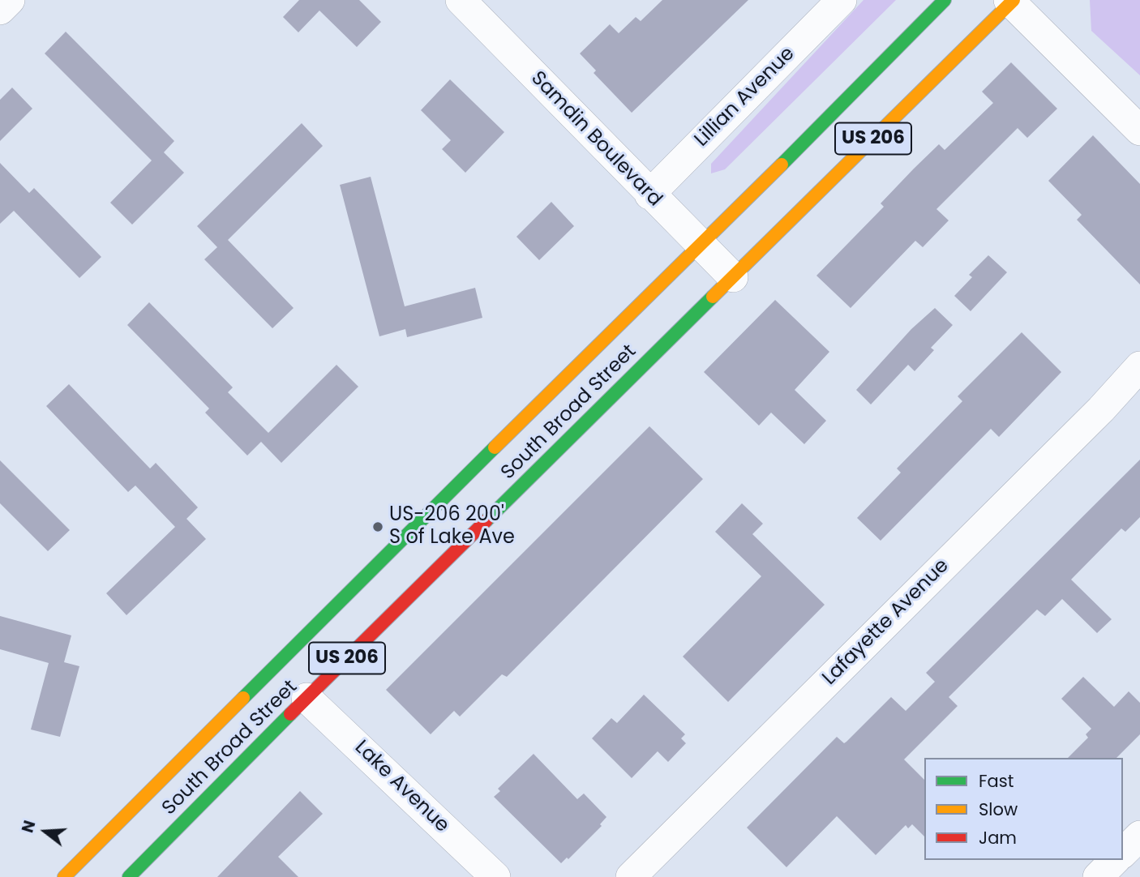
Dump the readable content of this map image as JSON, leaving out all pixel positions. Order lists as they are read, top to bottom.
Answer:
{
  "streets": {
    "main road": ["US 206", "South Broad Street"],
    "street": [
      "Lillian Avenue",
      "Samdin Boulevard",
      "Lafayette Avenue",
      "Lake Avenue"
    ]
  },
  "crossings": [
    ["Lillian Avenue", "Samdin Boulevard"],
    ["Samdin Boulevard", "South Broad Street"],
    ["South Broad Street", "Lake Avenue"]
  ],
  "places": ["US-206 200' S of Lake Ave"],
  "legend": ["Fast", "Slow", "Jam"],
  "north": "left"
}
